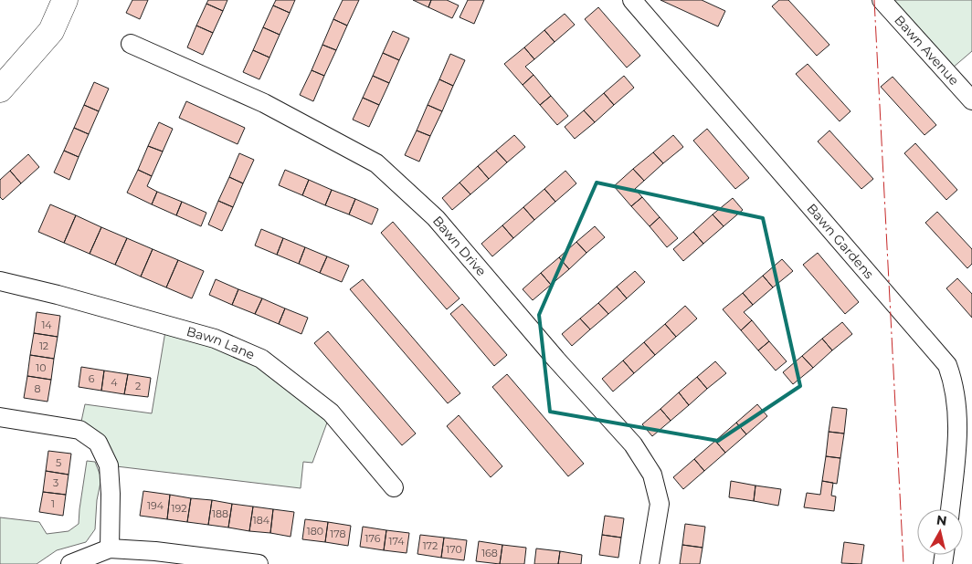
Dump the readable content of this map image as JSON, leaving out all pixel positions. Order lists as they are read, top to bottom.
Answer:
{
  "streets": {
    "street": [
      "Bawn Avenue",
      "Bawn Gardens",
      "Bawn Drive",
      "Bawn Lane"
    ]
  },
  "house_numbers": [
    "14",
    "12",
    "10",
    "6",
    "4",
    "2",
    "8",
    "5",
    "3",
    "1",
    "194",
    "192",
    "188",
    "184",
    "180",
    "178",
    "176",
    "174",
    "172",
    "170",
    "168"
  ],
  "north": "top"
}
